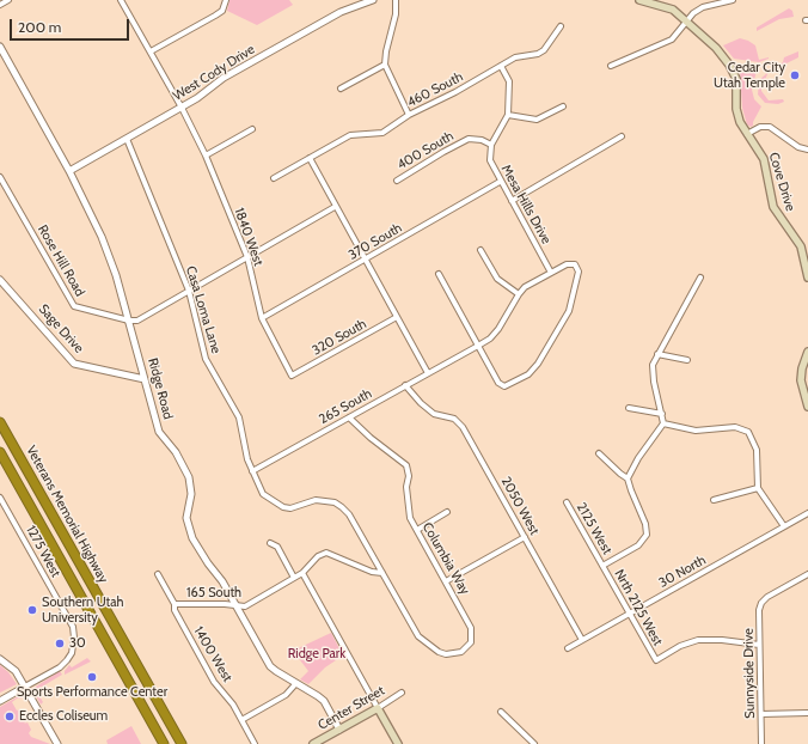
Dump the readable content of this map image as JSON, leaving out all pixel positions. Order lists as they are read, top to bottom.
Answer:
{
  "streets": {
    "highway": ["Veterans Memorial Highway"],
    "main road": ["Cove Drive", "Center Street"],
    "street": [
      "West Cody Drive",
      "460 South",
      "400 South",
      "Mesa Hills Drive",
      "1840 West",
      "370 South",
      "Rose Hill Road",
      "Casa Loma Lane",
      "Sage Drive",
      "320 South",
      "Ridge Road",
      "265 South",
      "2050 West",
      "2125 West",
      "1275 West",
      "Columbia Way",
      "30 North",
      "165 South",
      "Nrth 2125 West",
      "1400 West",
      "Sunnyside Drive"
    ]
  },
  "crossings": [
    ["West Cody Drive", "1840 West"],
    ["West Cody Drive", "Casa Loma Lane"],
    ["West Cody Drive", "Ridge Road"],
    ["400 South", "Mesa Hills Drive"],
    ["Mesa Hills Drive", "370 South"],
    ["1840 West", "370 South"],
    ["1840 West", "320 South"],
    ["Rose Hill Road", "Ridge Road"],
    ["Casa Loma Lane", "265 South"],
    ["Casa Loma Lane", "Columbia Way"],
    ["Casa Loma Lane", "165 South"],
    ["Sage Drive", "Ridge Road"],
    ["Ridge Road", "165 South"],
    ["Ridge Road", "Center Street"],
    ["265 South", "2050 West"],
    ["265 South", "Columbia Way"],
    ["2050 West", "30 North"],
    ["2125 West", "Nrth 2125 West"],
    ["30 North", "Nrth 2125 West"],
    ["165 South", "1400 West"],
    ["Nrth 2125 West", "Sunnyside Drive"]
  ],
  "parks": ["Ridge Park"],
  "places": [
    "Cedar City Utah Temple",
    "Southern Utah University",
    "30",
    "Sports Performance Center",
    "Eccles Coliseum"
  ],
  "scale_bar": "200 m"
}
